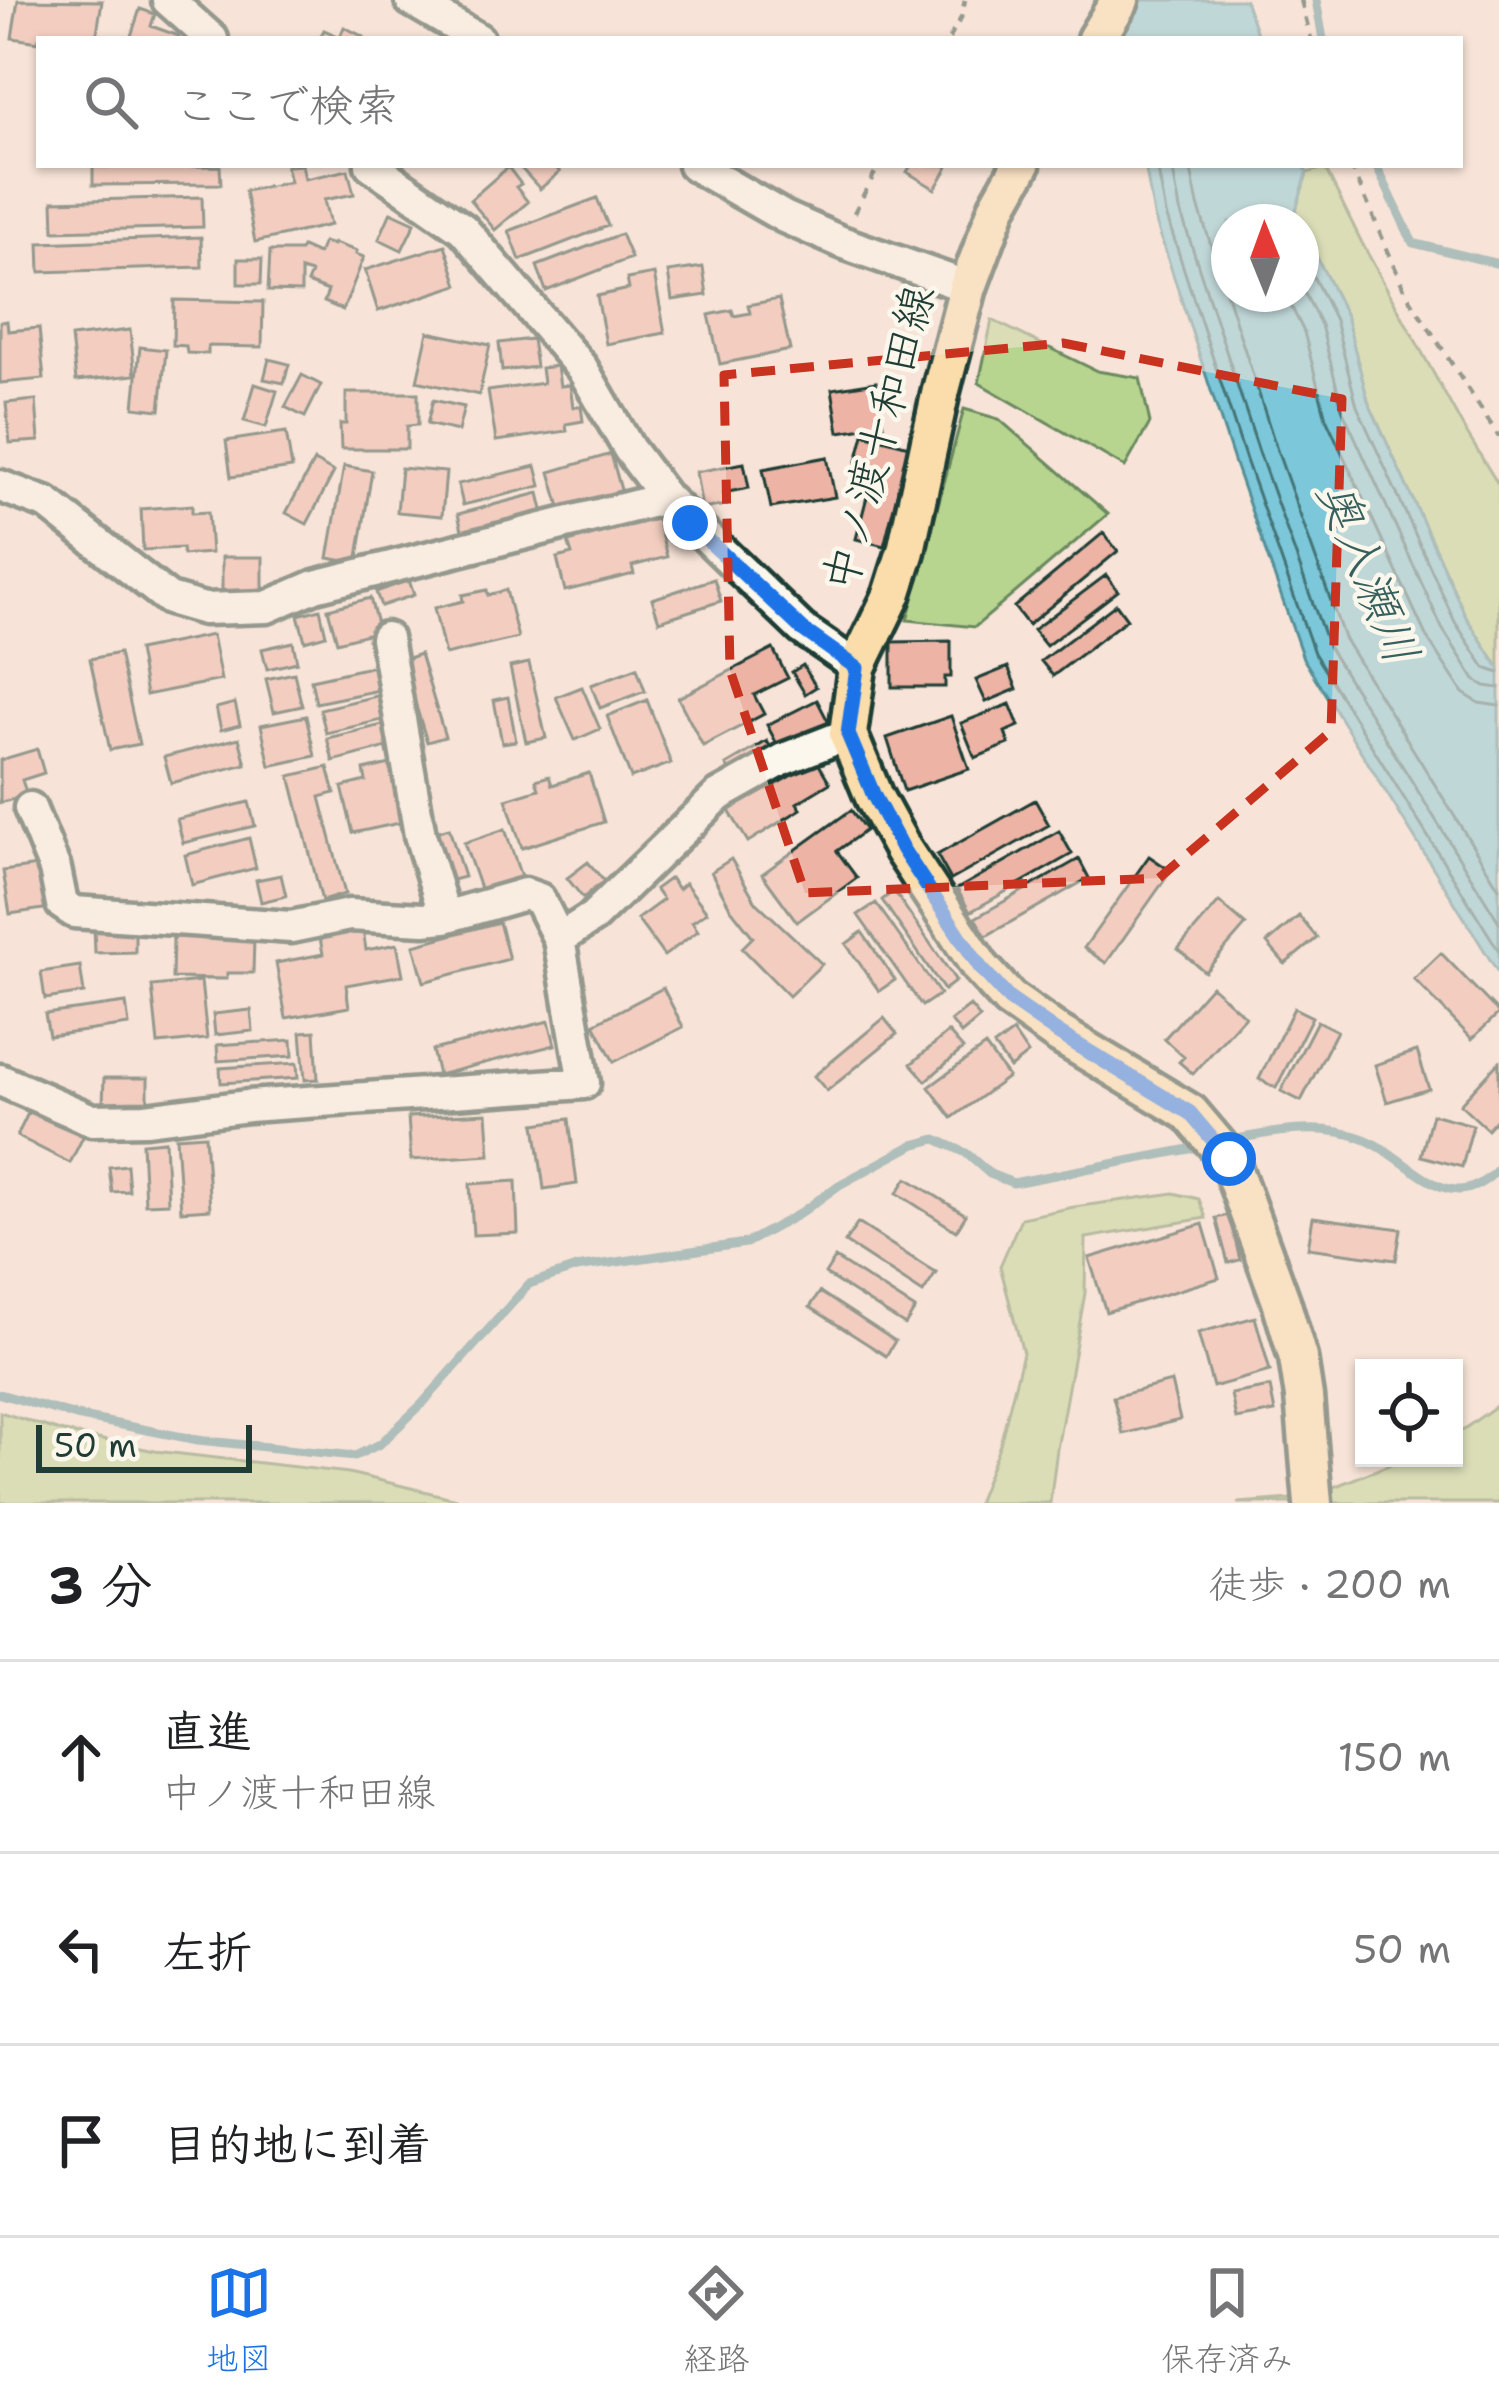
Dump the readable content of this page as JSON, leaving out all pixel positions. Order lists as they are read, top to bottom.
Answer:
{
  "streets": {
    "main road": ["中ノ渡十和田線"]
  },
  "water": ["奥入瀬川"],
  "scale_bar": "50 m",
  "north": "top",
  "page": {
    "search": "ここで検索",
    "scale": "50 m",
    "heading": ["3 分", "徒歩 · 200 m"],
    "list": [
      ["直進", "中ノ渡十和田線", "150 m"],
      ["左折", "50 m"],
      "目的地に到着"
    ],
    "nav": ["地図", "経路", "保存済み"]
  }
}
